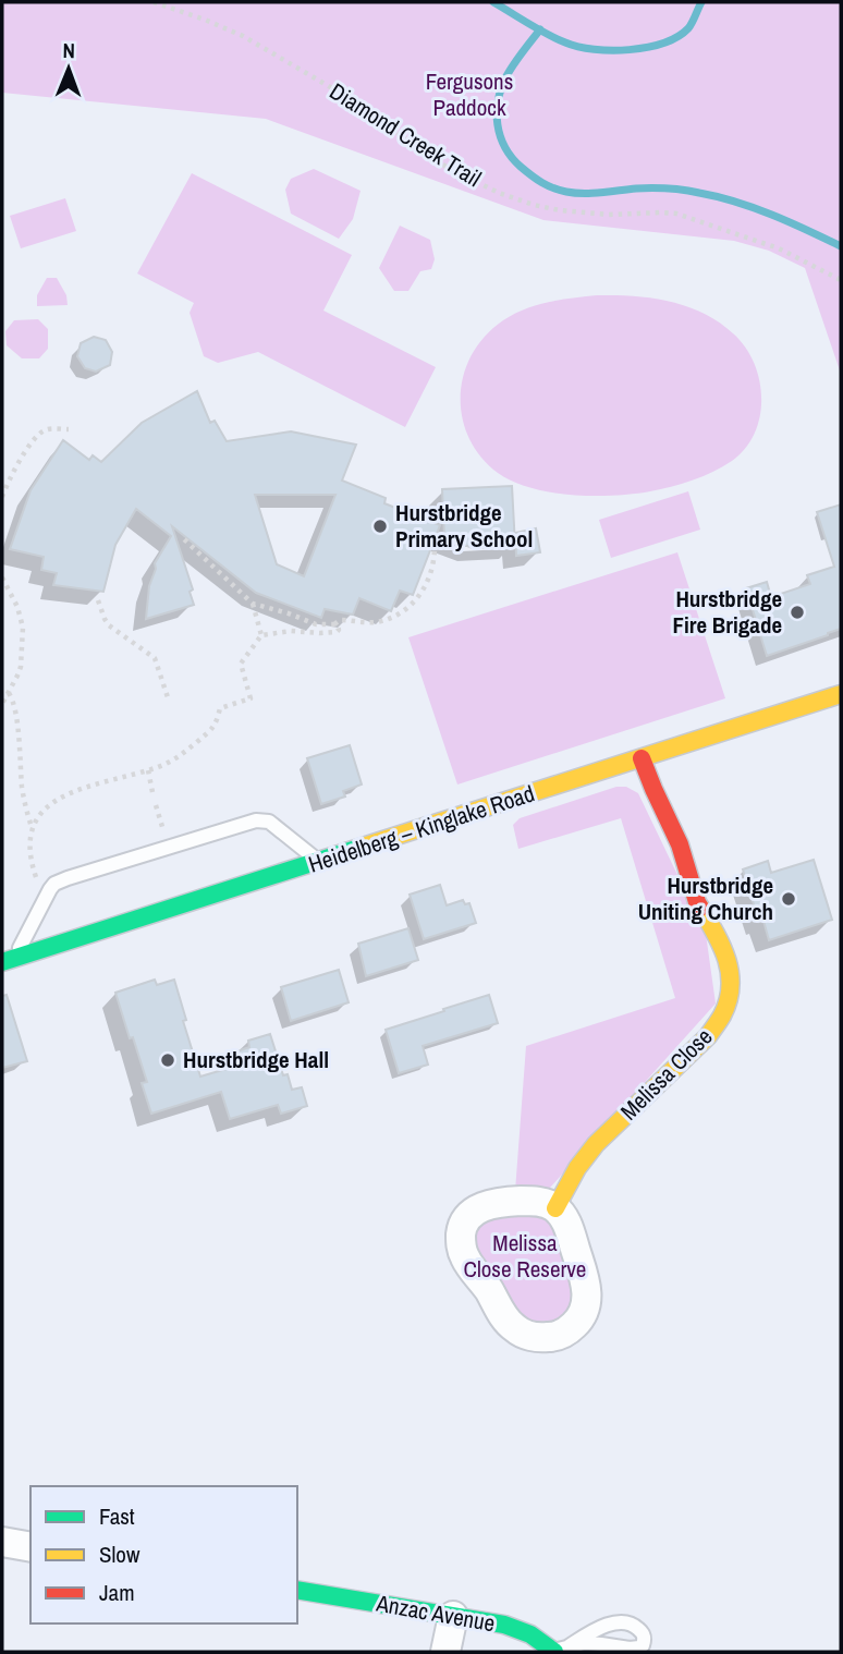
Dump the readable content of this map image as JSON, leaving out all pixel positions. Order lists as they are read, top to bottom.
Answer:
{
  "streets": {
    "main road": ["Heidelberg – Kinglake Road", "Melissa Close", "Anzac Avenue"],
    "path": ["Diamond Creek Trail"]
  },
  "crossings": [
    ["Heidelberg – Kinglake Road", "Melissa Close"]
  ],
  "parks": ["Fergusons Paddock", "Melissa Close Reserve"],
  "places": [
    "Hurstbridge Primary School",
    "Hurstbridge Fire Brigade",
    "Hurstbridge Uniting Church",
    "Hurstbridge Hall"
  ],
  "legend": ["Fast", "Slow", "Jam"],
  "north": "top"
}
